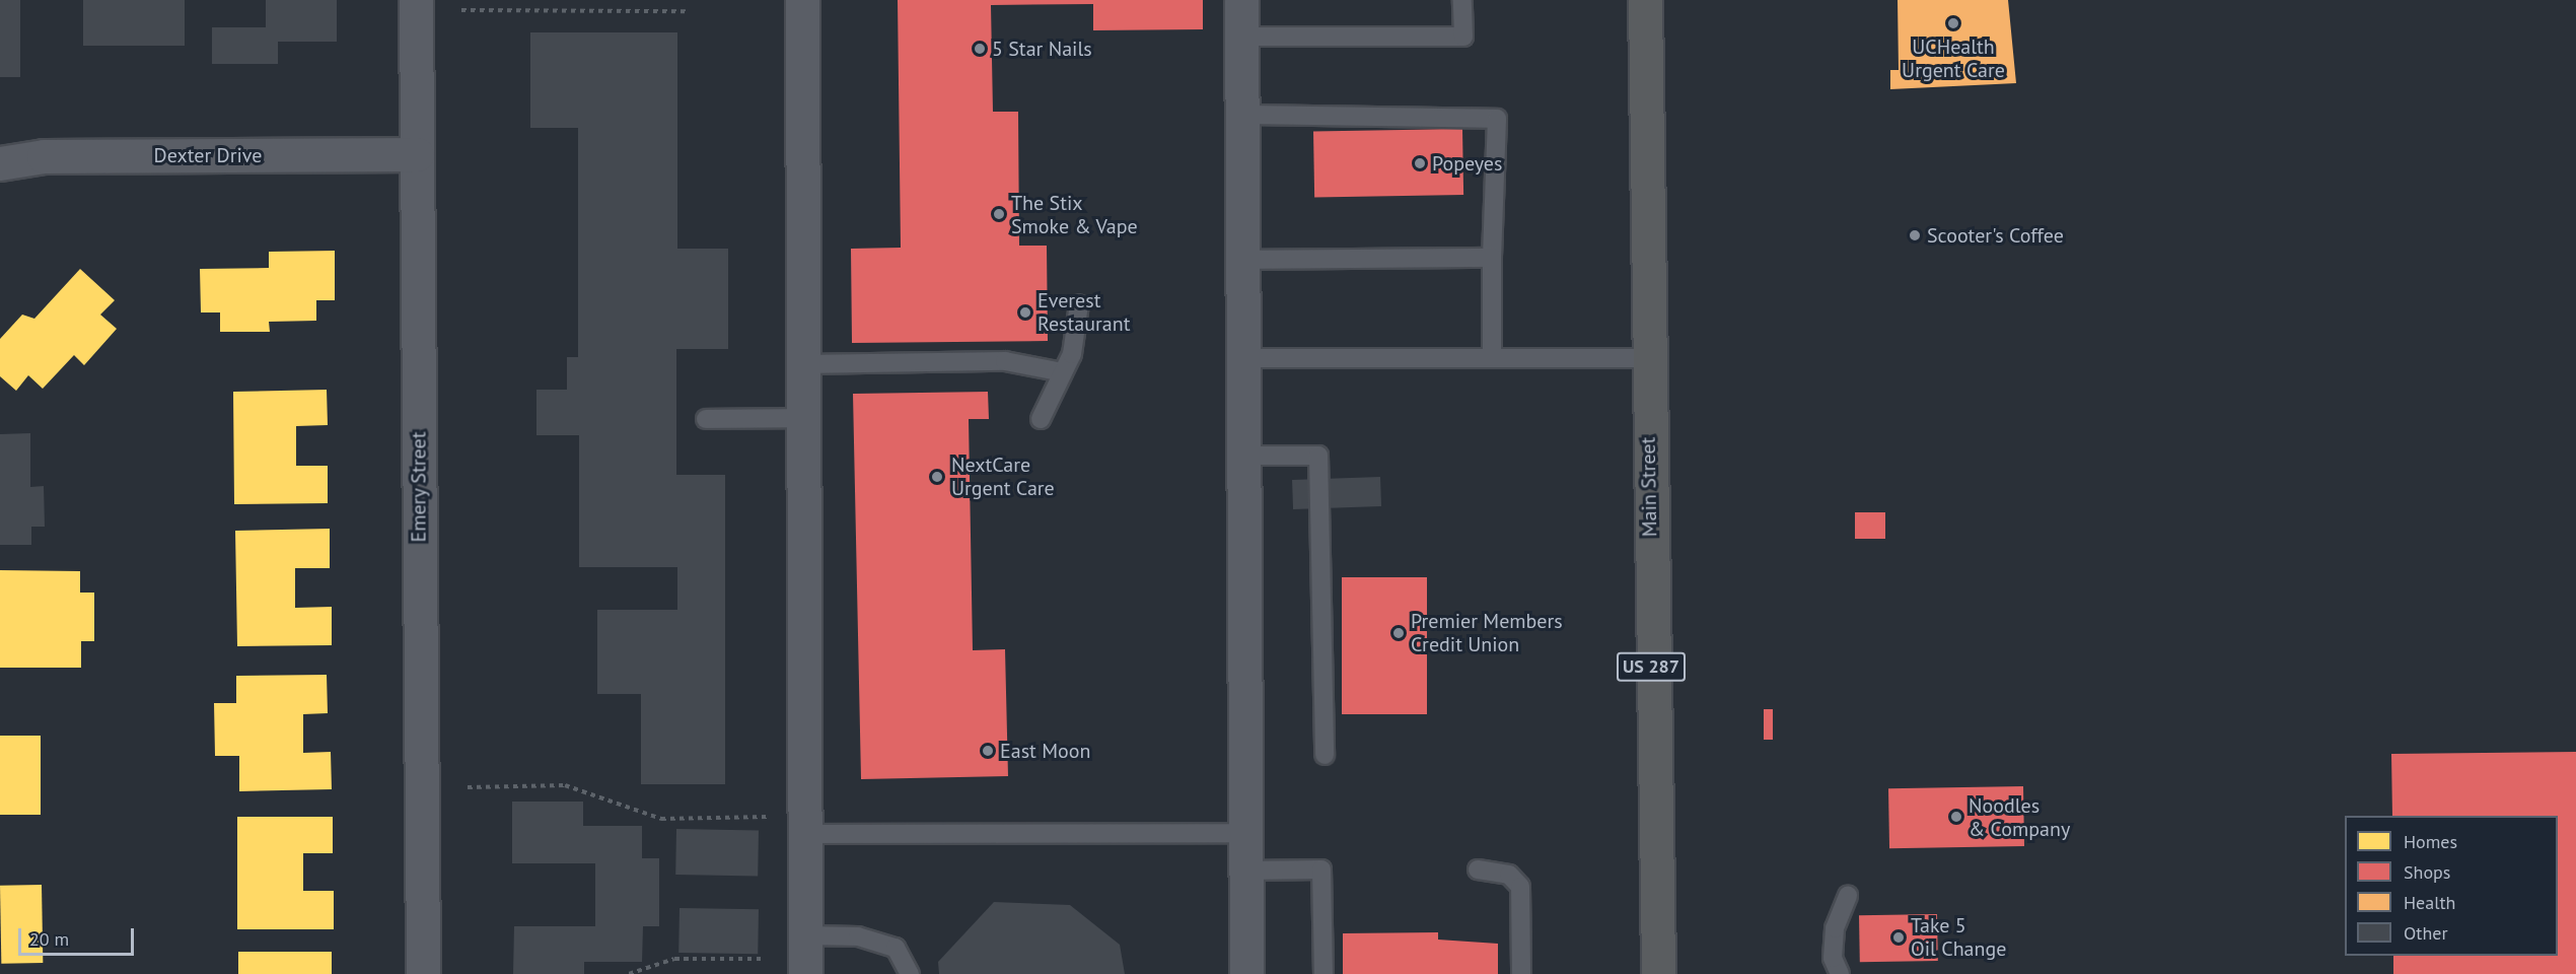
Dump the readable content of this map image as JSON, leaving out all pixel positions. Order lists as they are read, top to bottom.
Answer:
{
  "streets": {
    "highway": ["Main Street", "US 287"],
    "street": ["Dexter Drive", "Emery Street"]
  },
  "crossings": [
    ["Dexter Drive", "Emery Street"]
  ],
  "places": [
    "UCHealth Urgent Care",
    "5 Star Nails",
    "Popeyes",
    "The Stix Smoke & Vape",
    "Scooter's Coffee",
    "Everest Restaurant",
    "NextCare Urgent Care",
    "Premier Members Credit Union",
    "East Moon",
    "Noodles & Company",
    "Take 5 Oil Change"
  ],
  "legend": [
    "Homes",
    "Shops",
    "Health",
    "Other"
  ],
  "scale_bar": "20 m"
}
